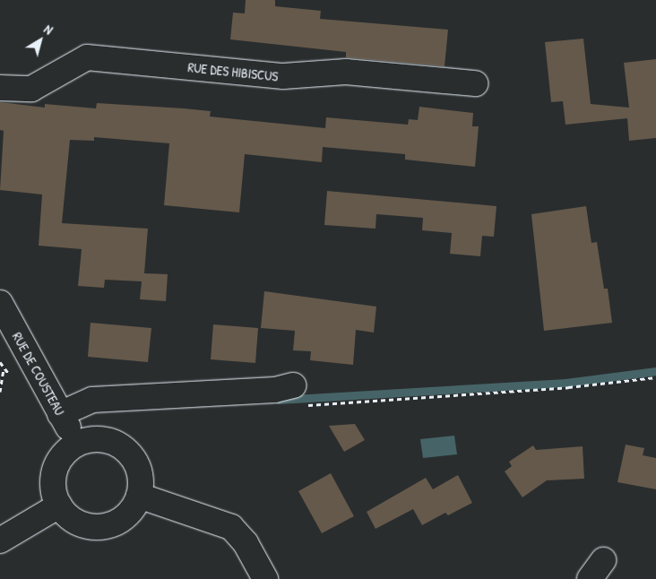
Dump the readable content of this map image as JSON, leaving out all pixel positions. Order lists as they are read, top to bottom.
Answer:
{
  "streets": {
    "street": ["RUE DES HIBISCUS", "RUE DE COUSTEAU"]
  },
  "north": "top right"
}
